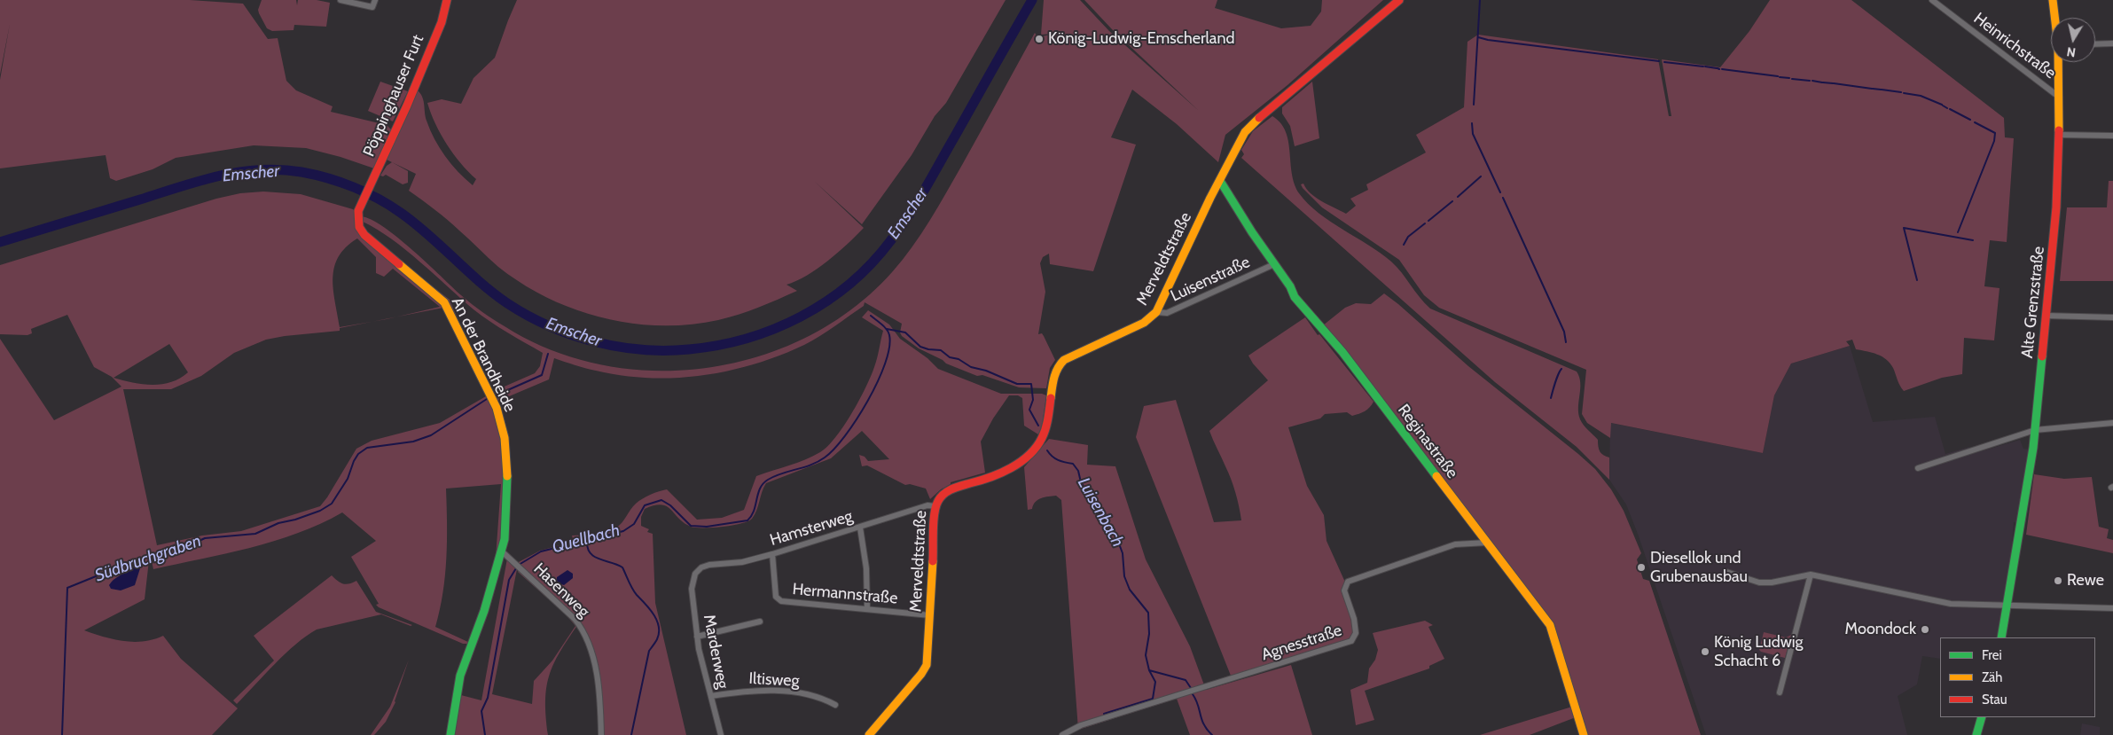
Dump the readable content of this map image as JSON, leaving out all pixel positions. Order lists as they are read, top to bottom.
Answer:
{
  "streets": {
    "street": [
      "Heinrichstraße",
      "Pöppinghauser Furt",
      "Merveldtstraße",
      "Luisenstraße",
      "Alte Grenzstraße",
      "An der Brandheide",
      "Reginastraße",
      "Hamsterweg",
      "Hasenweg",
      "Hermannstraße",
      "Agnesstraße",
      "Marderweg",
      "Iltisweg"
    ]
  },
  "crossings": [
    ["Heinrichstraße", "Alte Grenzstraße"],
    ["Pöppinghauser Furt", "An der Brandheide"],
    ["Merveldtstraße", "Luisenstraße"],
    ["Merveldtstraße", "Reginastraße"],
    ["Merveldtstraße", "Hamsterweg"],
    ["Merveldtstraße", "Hermannstraße"],
    ["Luisenstraße", "Reginastraße"],
    ["An der Brandheide", "Hasenweg"],
    ["Reginastraße", "Agnesstraße"],
    ["Hamsterweg", "Hermannstraße"],
    ["Hamsterweg", "Marderweg"],
    ["Marderweg", "Iltisweg"]
  ],
  "water": [
    "Emscher",
    "Luisenbach",
    "Quellbach",
    "Südbruchgraben"
  ],
  "places": [
    "König-Ludwig-Emscherland",
    "Diesellok und Grubenausbau",
    "Rewe",
    "Moondock",
    "König Ludwig Schacht 6"
  ],
  "legend": ["Frei", "Zäh", "Stau"],
  "north": "bottom"
}
